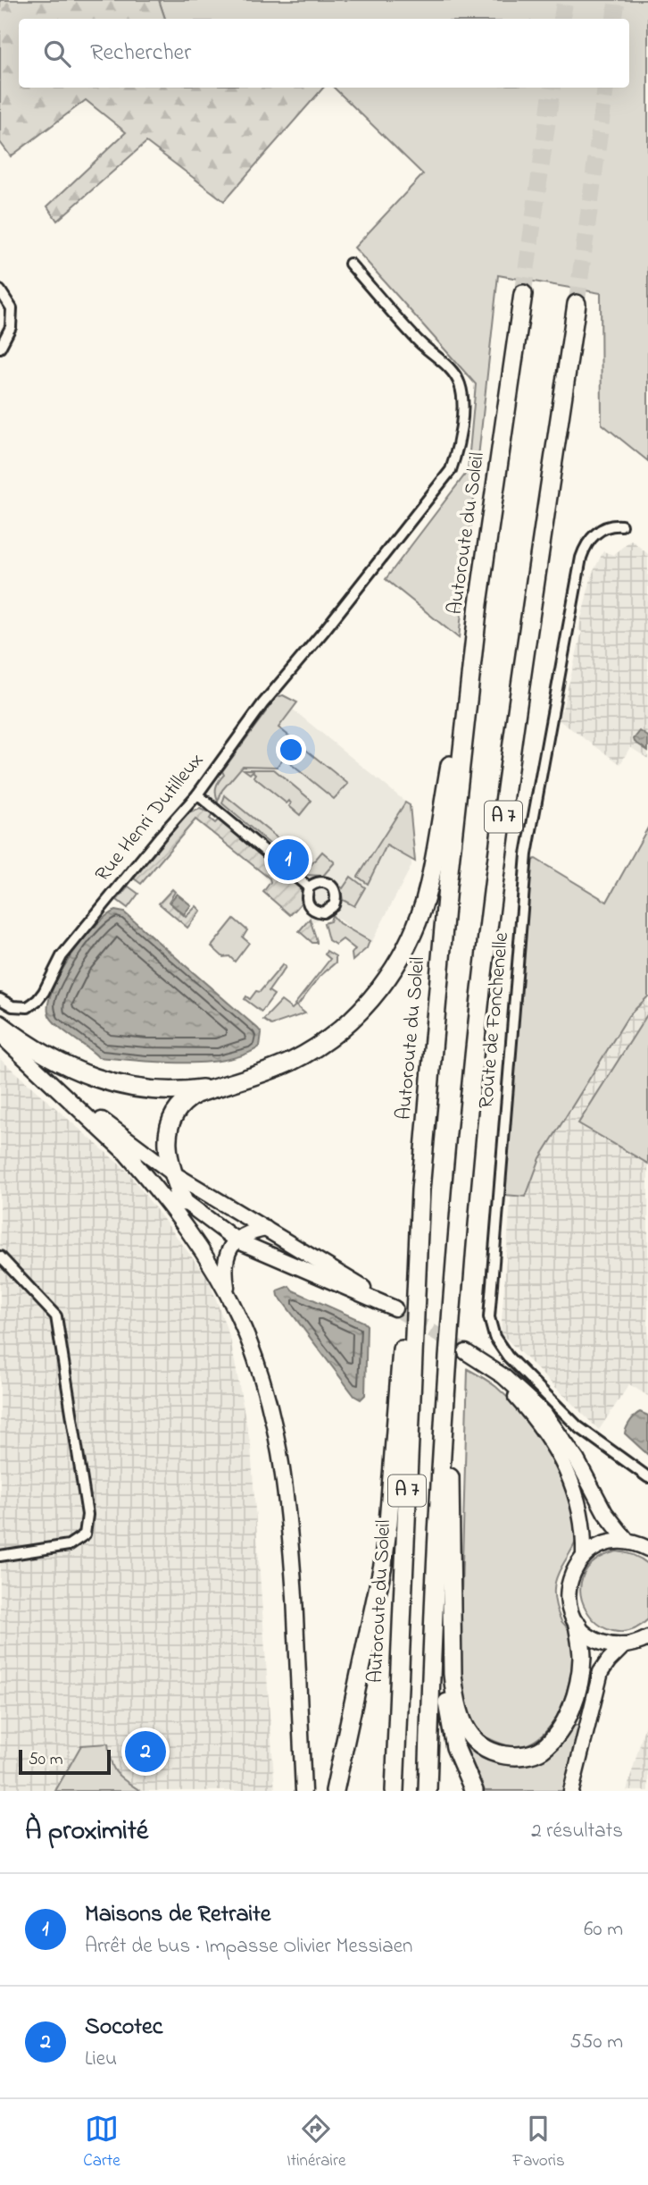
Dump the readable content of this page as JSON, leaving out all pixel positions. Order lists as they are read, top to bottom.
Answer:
{
  "streets": {
    "highway": ["Autoroute du Soleil", "A 7"],
    "street": ["Rue Henri Dutilleux", "Route de Fonchenelle"]
  },
  "scale_bar": "50 m",
  "page": {
    "search": "Rechercher",
    "pins": ["1", "2"],
    "scale": "50 m",
    "heading": ["À proximité", "2 résultats"],
    "list": [
      {
        "mark": "1",
        "name": "Maisons de Retraite",
        "note": "Arrêt de bus · Impasse Olivier Messiaen",
        "value": "60 m"
      },
      {
        "mark": "2",
        "name": "Socotec",
        "note": "Lieu",
        "value": "550 m"
      }
    ],
    "nav": ["Carte", "Itinéraire", "Favoris"]
  }
}
